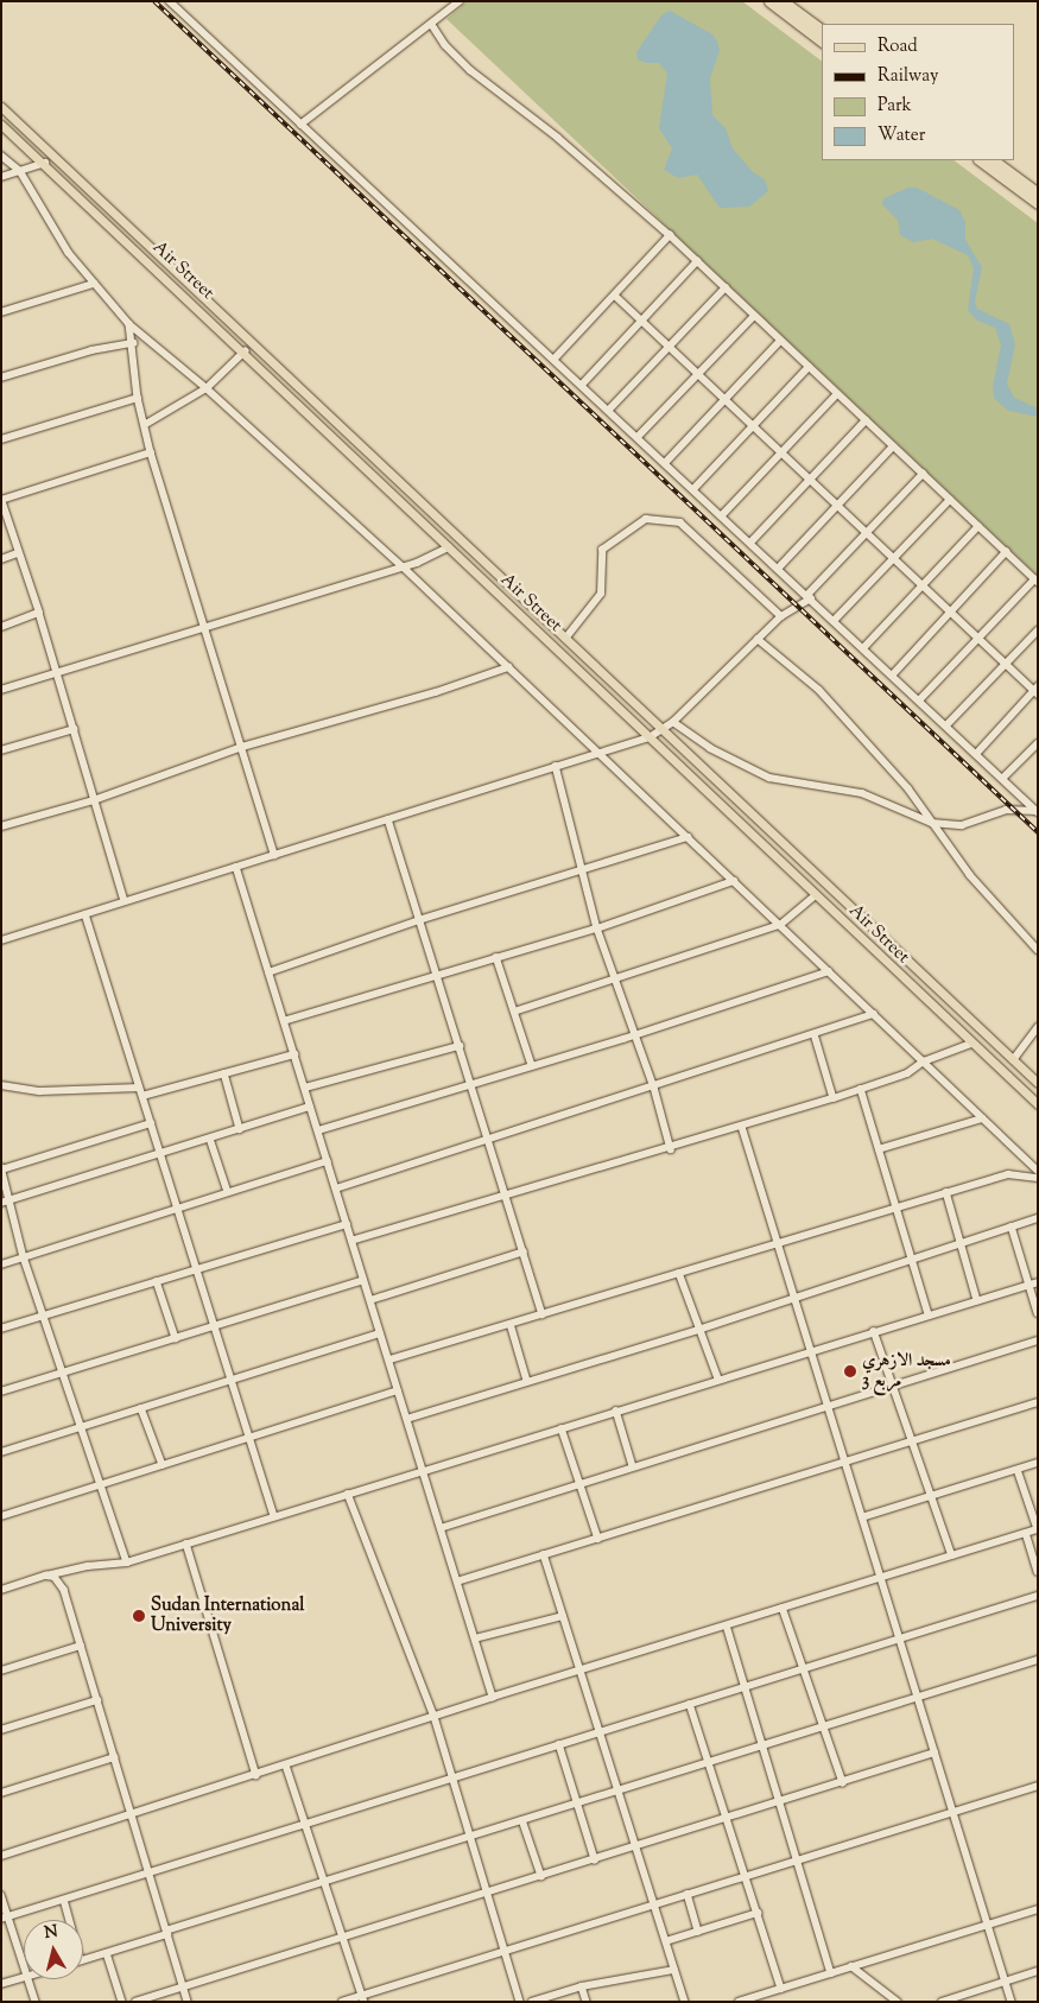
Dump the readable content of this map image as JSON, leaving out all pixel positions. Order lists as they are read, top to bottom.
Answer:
{
  "streets": {
    "main road": ["Air Street"]
  },
  "places": ["مسجد الازهري مربع 3", "Sudan International University"],
  "legend": [
    "Road",
    "Railway",
    "Park",
    "Water"
  ],
  "north": "top"
}
